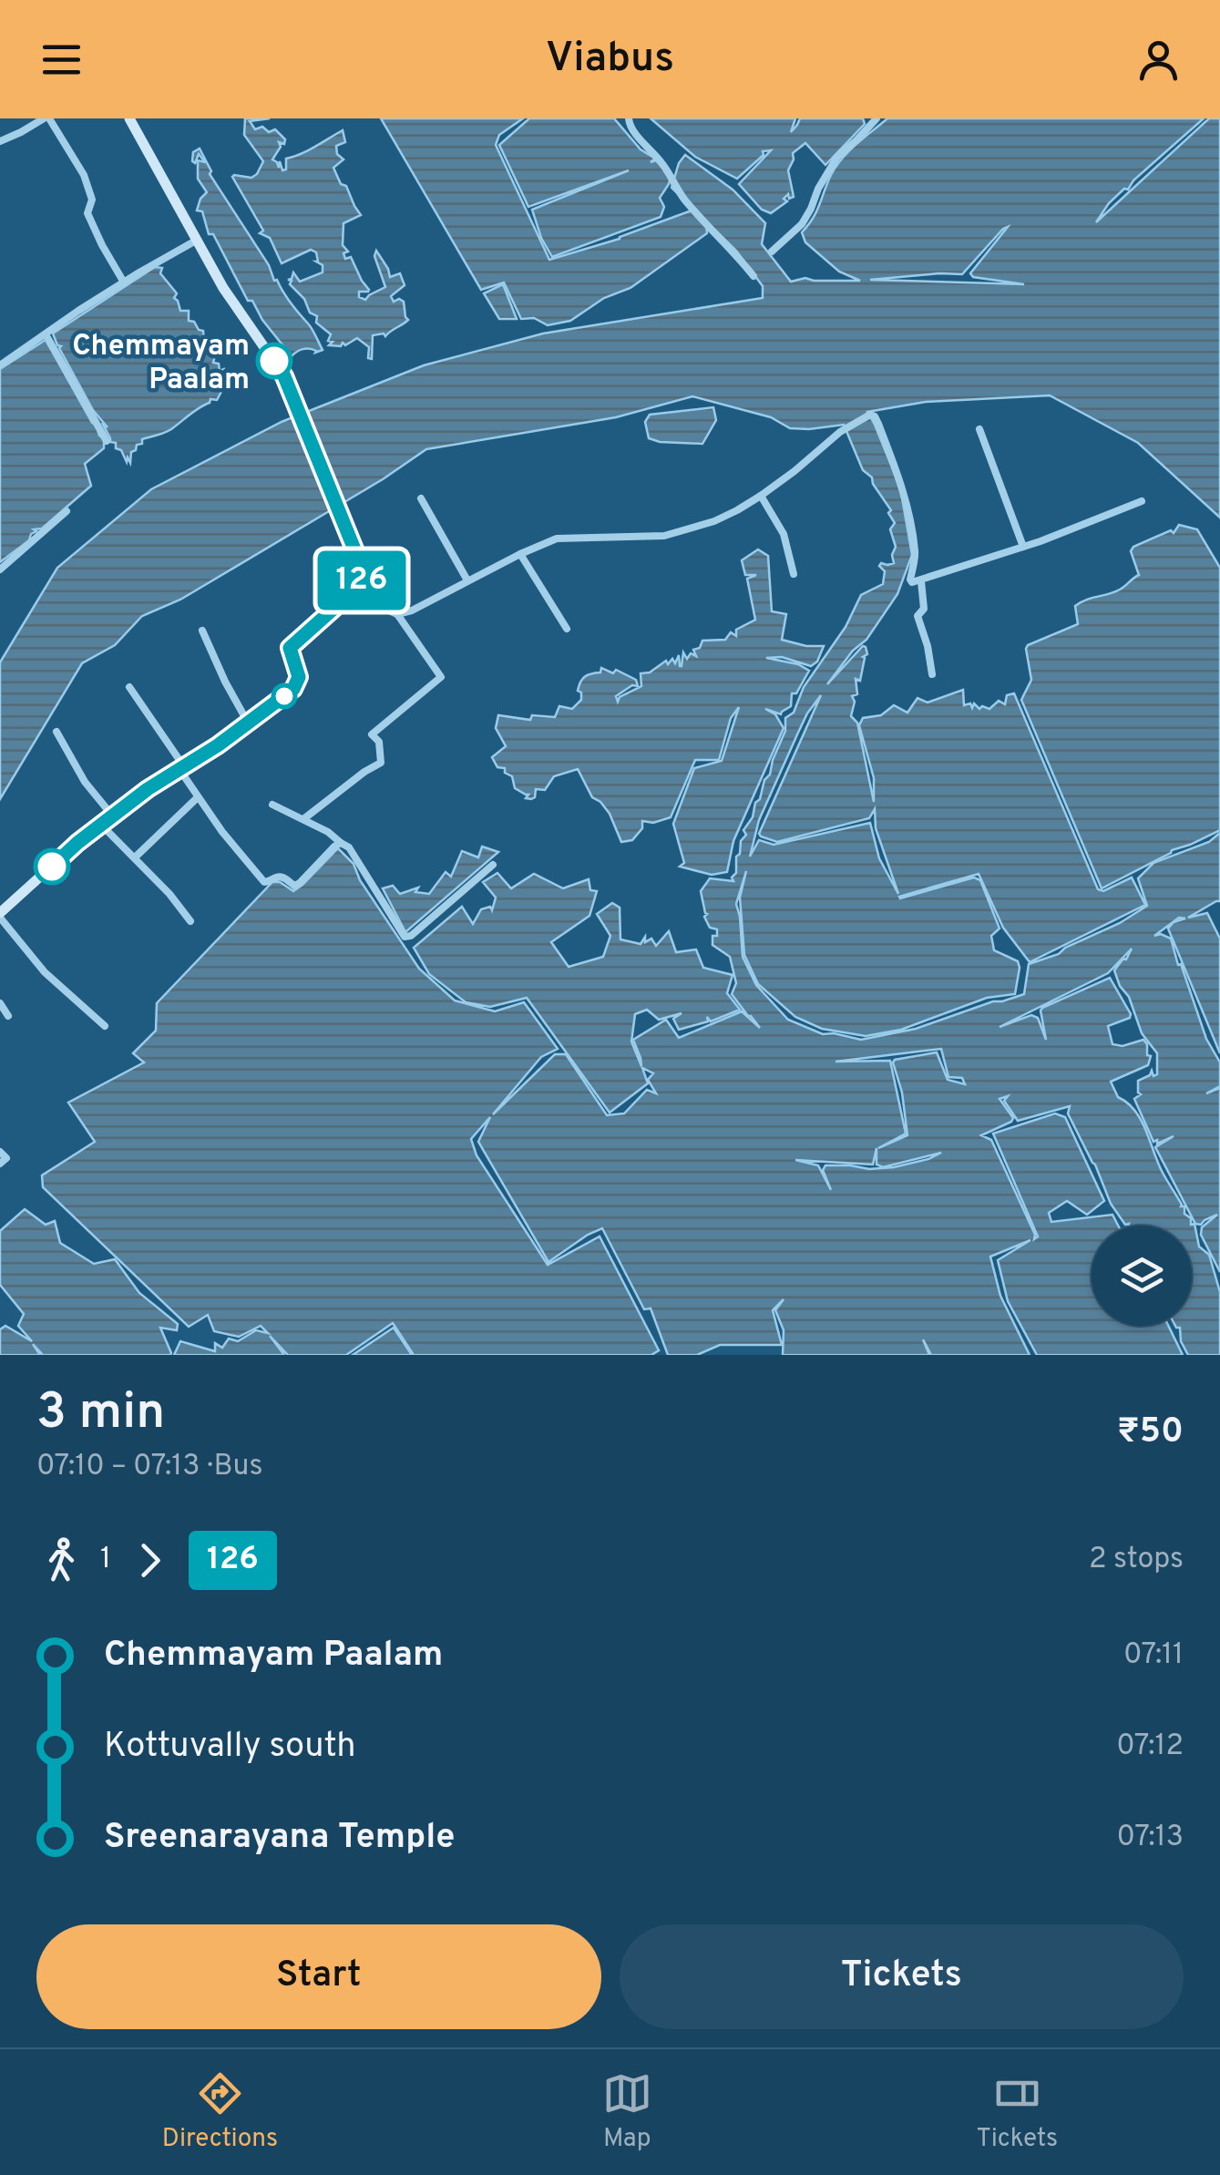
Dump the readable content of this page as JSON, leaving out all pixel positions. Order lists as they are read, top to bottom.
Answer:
{
  "places": ["Chemmayam Paalam"],
  "lines": ["bus line 126"],
  "page": {
    "header": "Viabus",
    "on_map": "126",
    "heading": ["3 min", "07:10 – 07:13 · Bus", "₹50"],
    "legs": ["1", "126", "2 stops"],
    "list": [
      {
        "name": "Chemmayam Paalam",
        "value": "07:11"
      },
      {
        "name": "Kottuvally south",
        "value": "07:12"
      },
      {
        "name": "Sreenarayana Temple",
        "value": "07:13"
      }
    ],
    "buttons": ["Start", "Tickets"],
    "tabs": ["Directions", "Map", "Tickets"]
  }
}
